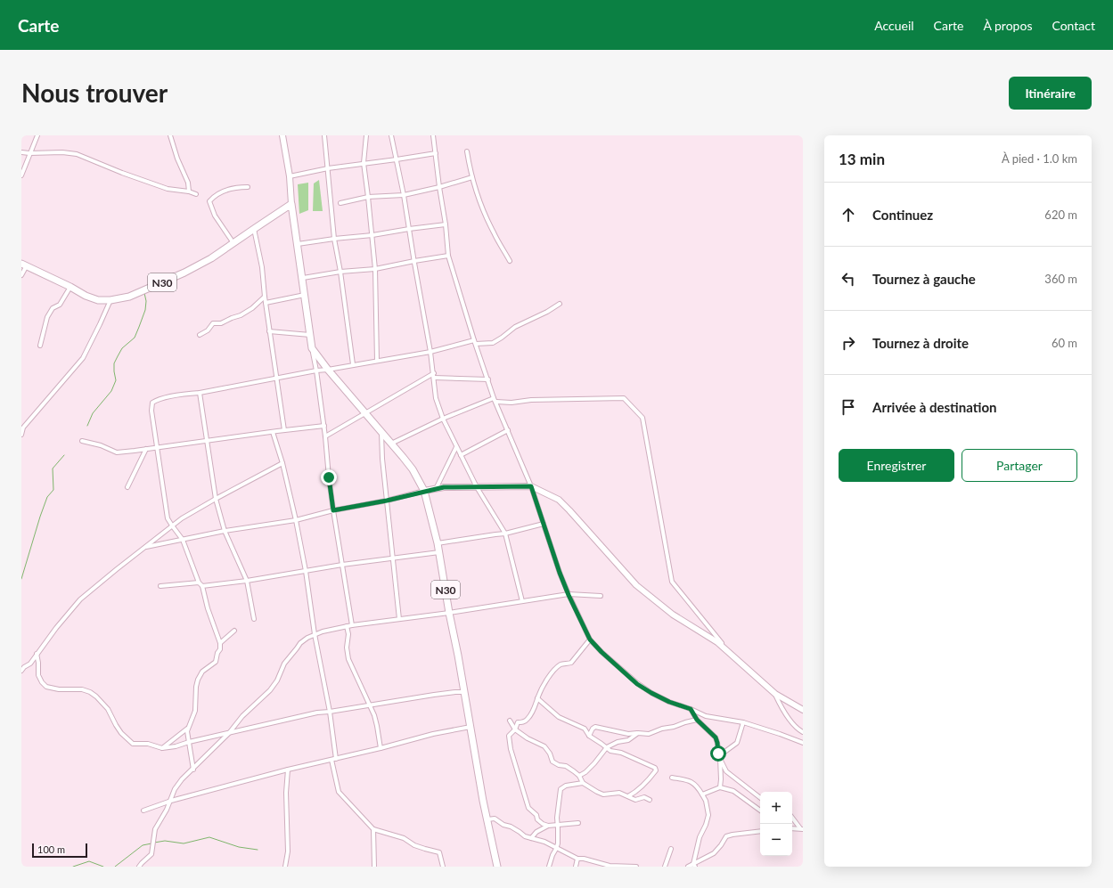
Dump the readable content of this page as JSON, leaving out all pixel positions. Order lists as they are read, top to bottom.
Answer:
{
  "streets": {
    "main road": ["N30"]
  },
  "scale_bar": "100 m",
  "page": {
    "header": "Carte",
    "nav": [
      "Accueil",
      "Carte",
      "À propos",
      "Contact"
    ],
    "buttons": [
      "Itinéraire",
      ["Enregistrer", "Partager"]
    ],
    "title": "Nous trouver",
    "heading": ["13 min", "À pied · 1.0 km"],
    "list": [
      ["Continuez", "620 m"],
      ["Tournez à gauche", "360 m"],
      ["Tournez à droite", "60 m"],
      "Arrivée à destination"
    ],
    "map_buttons": ["+", "−"],
    "scale": "100 m"
  }
}
